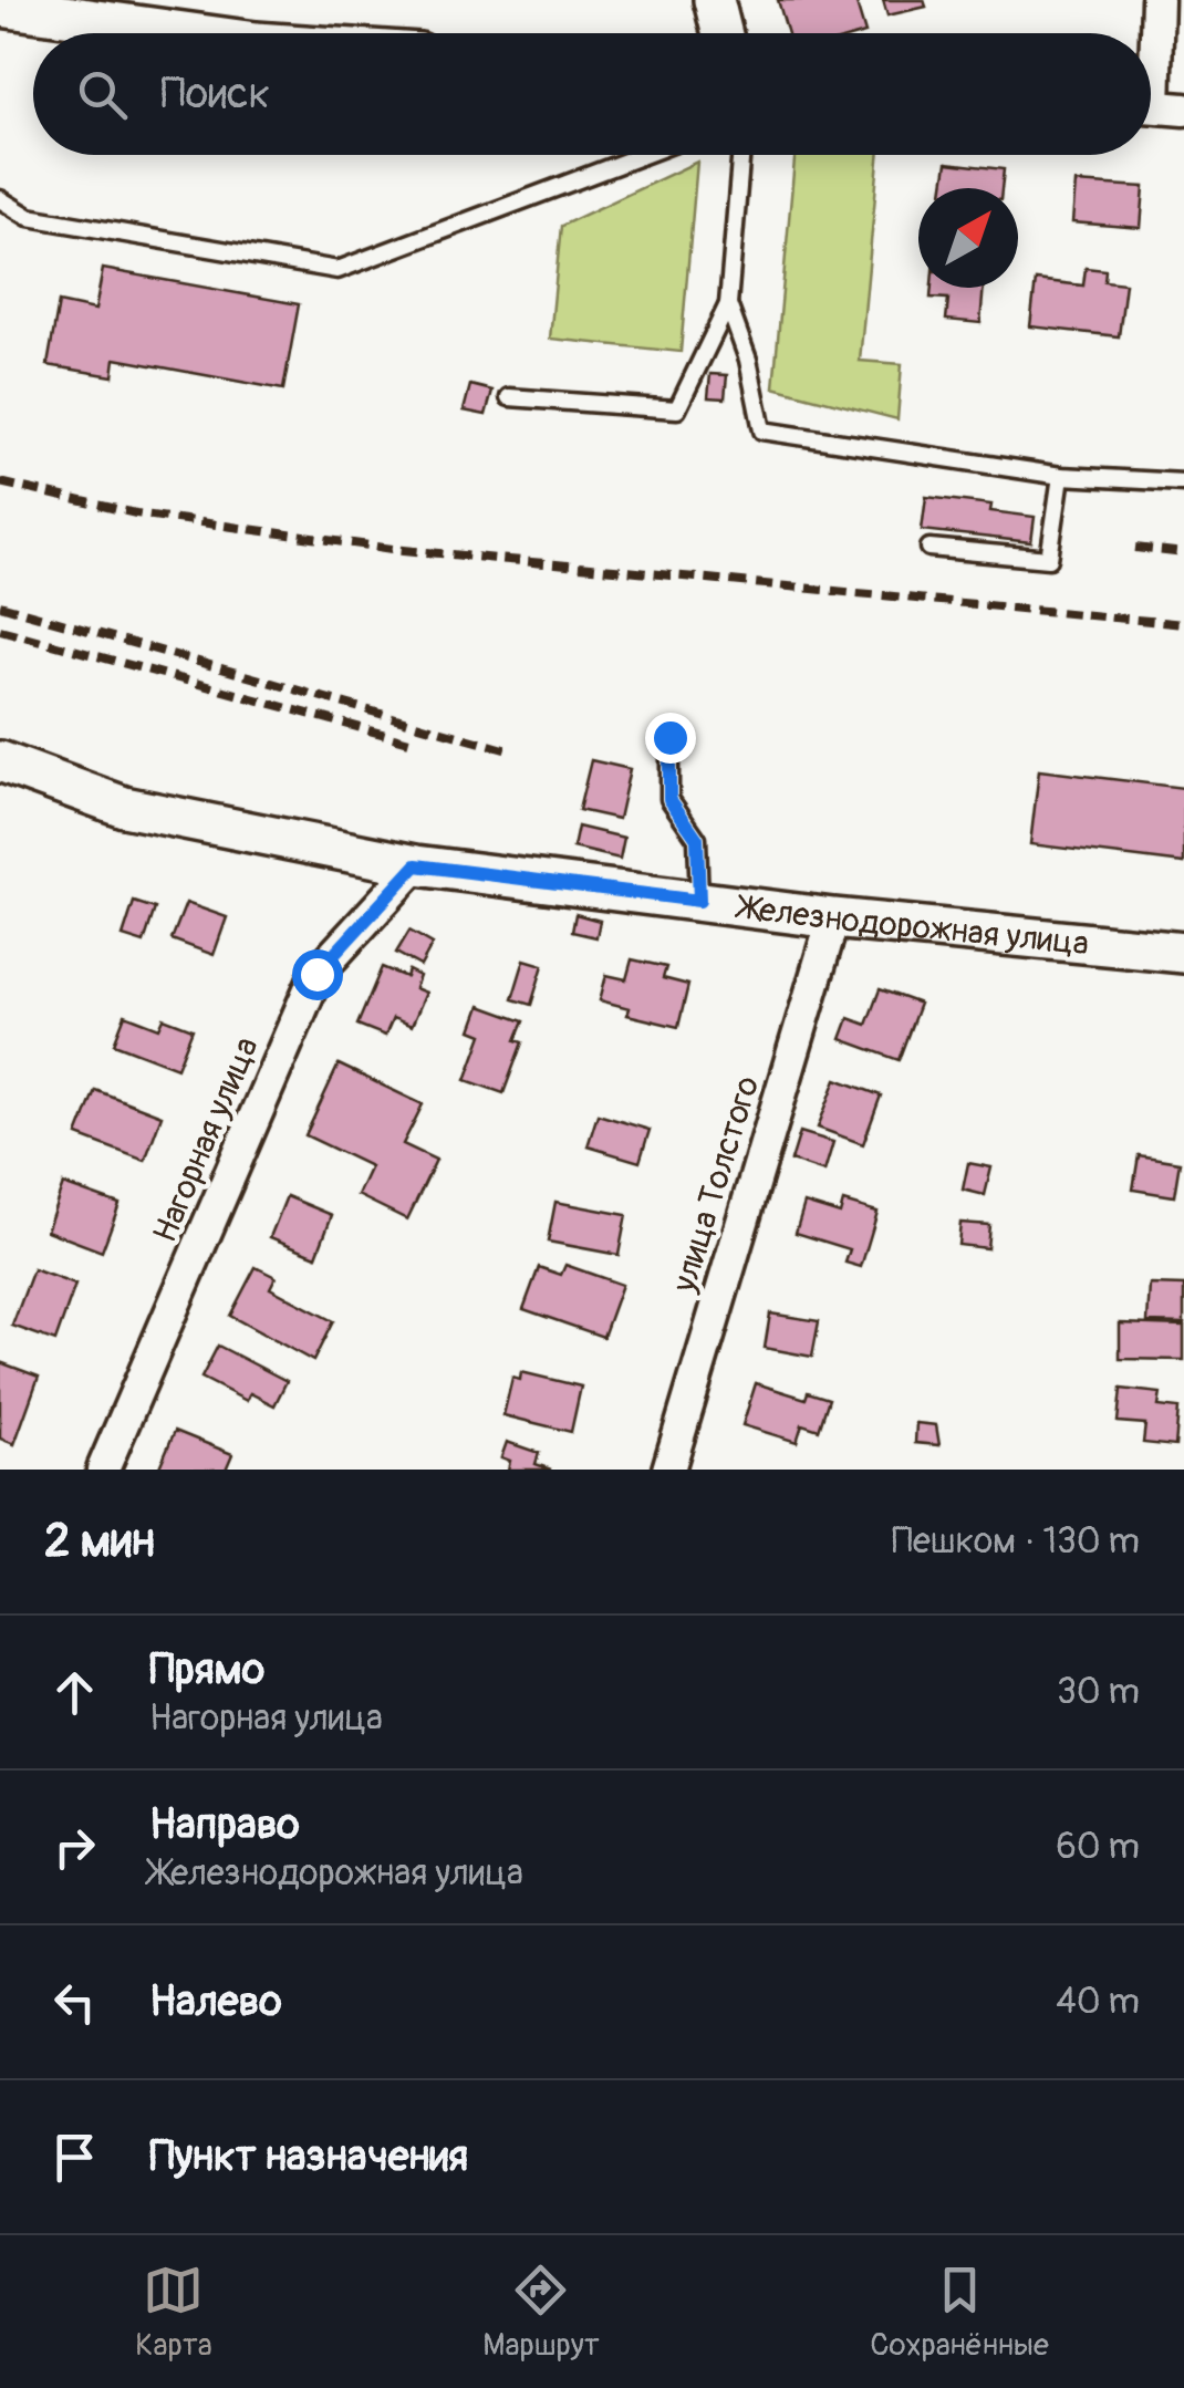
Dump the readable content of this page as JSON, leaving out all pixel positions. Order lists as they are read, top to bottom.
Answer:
{
  "streets": {
    "street": ["Железнодорожная улица", "Нагорная улица", "улица Толстого"]
  },
  "crossings": [
    ["Железнодорожная улица", "Нагорная улица"],
    ["Железнодорожная улица", "улица Толстого"]
  ],
  "north": "top right",
  "page": {
    "search": "Поиск",
    "heading": ["2 мин", "Пешком · 130 m"],
    "list": [
      ["Прямо", "Нагорная улица", "30 m"],
      ["Направо", "Железнодорожная улица", "60 m"],
      ["Налево", "40 m"],
      "Пункт назначения"
    ],
    "nav": ["Карта", "Маршрут", "Сохранённые"]
  }
}
